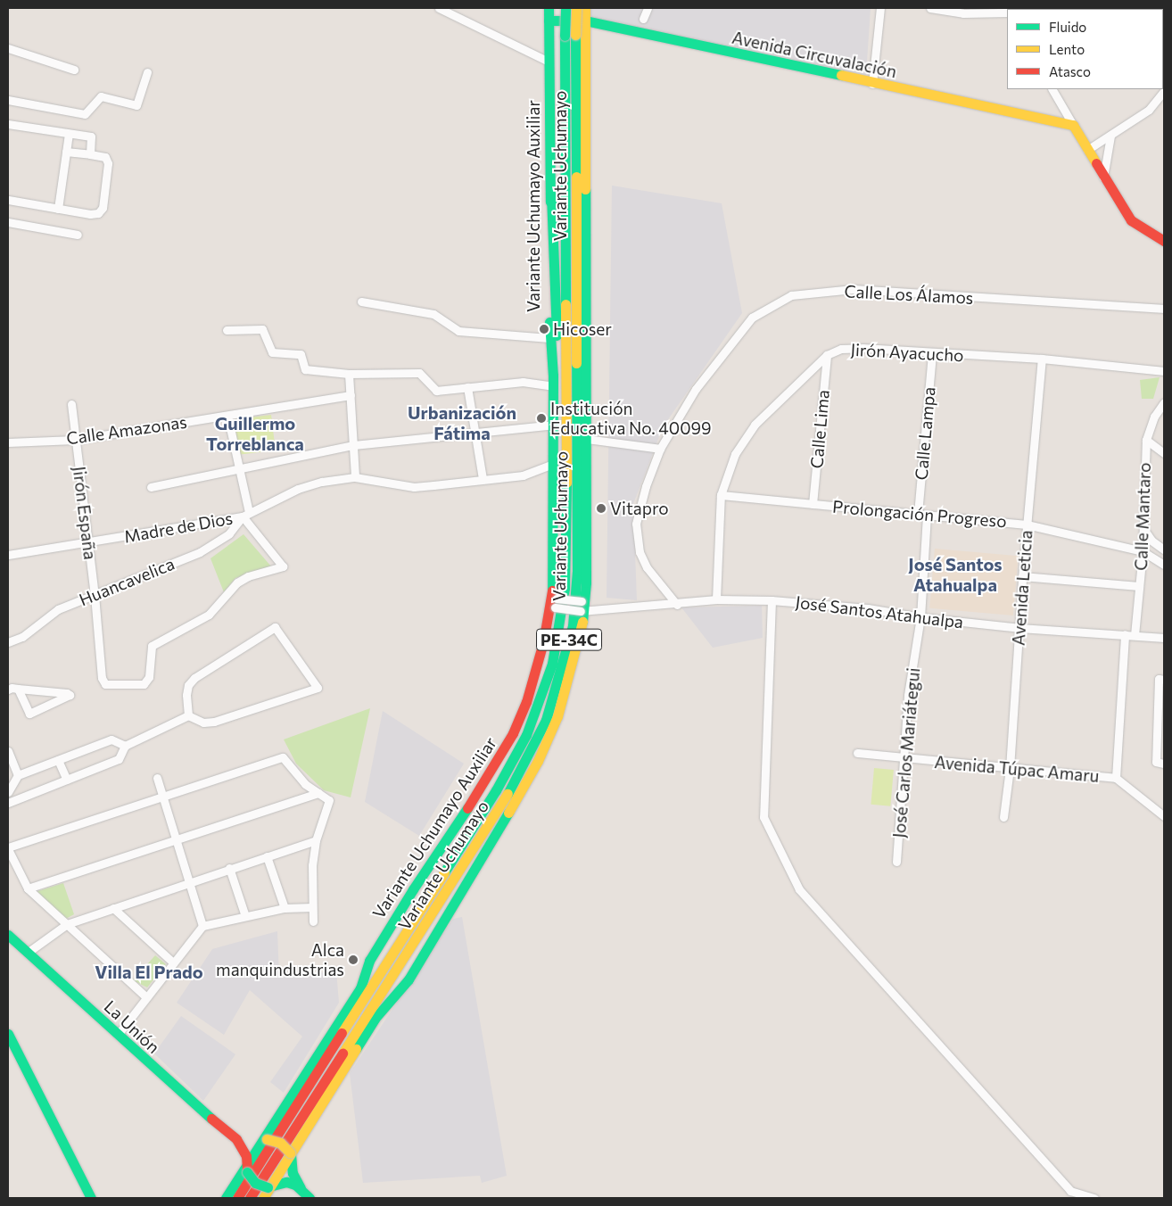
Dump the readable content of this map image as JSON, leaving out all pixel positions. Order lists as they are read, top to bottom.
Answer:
{
  "streets": {
    "main road": [
      "Avenida Circuvalación",
      "Variante Uchumayo",
      "Variante Uchumayo Auxiliar",
      "PE-34C",
      "La Unión"
    ],
    "street": [
      "Calle Los Álamos",
      "Jirón Ayacucho",
      "Calle Lima",
      "Calle Amazonas",
      "Calle Lampa",
      "Jirón España",
      "Prolongación Progreso",
      "Calle Mantaro",
      "Madre de Dios",
      "Huancavelica",
      "Avenida Leticia",
      "José Santos Atahualpa",
      "José Carlos Mariátegui",
      "Avenida Túpac Amaru"
    ]
  },
  "crossings": [
    ["Avenida Circuvalación", "Variante Uchumayo"],
    ["Avenida Circuvalación", "Variante Uchumayo Auxiliar"],
    ["Variante Uchumayo", "José Santos Atahualpa"],
    ["Variante Uchumayo Auxiliar", "Madre de Dios"],
    ["Variante Uchumayo Auxiliar", "José Santos Atahualpa"],
    ["Variante Uchumayo Auxiliar", "La Unión"],
    ["Calle Los Álamos", "José Santos Atahualpa"],
    ["Jirón Ayacucho", "Calle Lima"],
    ["Jirón Ayacucho", "Calle Lampa"],
    ["Jirón Ayacucho", "Prolongación Progreso"],
    ["Jirón Ayacucho", "Avenida Leticia"],
    ["Jirón Ayacucho", "José Santos Atahualpa"],
    ["Calle Lima", "Prolongación Progreso"],
    ["Calle Amazonas", "Jirón España"],
    ["Calle Lampa", "Prolongación Progreso"],
    ["Jirón España", "Madre de Dios"],
    ["Jirón España", "Huancavelica"],
    ["Prolongación Progreso", "Calle Mantaro"],
    ["Prolongación Progreso", "Avenida Leticia"],
    ["Calle Mantaro", "José Santos Atahualpa"],
    ["Madre de Dios", "Huancavelica"],
    ["Avenida Leticia", "José Santos Atahualpa"],
    ["Avenida Leticia", "Avenida Túpac Amaru"],
    ["José Santos Atahualpa", "José Carlos Mariátegui"],
    ["José Carlos Mariátegui", "Avenida Túpac Amaru"]
  ],
  "districts": [
    "Urbanización Fátima",
    "Guillermo Torreblanca",
    "José Santos Atahualpa",
    "Villa El Prado"
  ],
  "places": [
    "Hicoser",
    "Institución Educativa No. 40099",
    "Vitapro",
    "Alca manquindustrias"
  ],
  "legend": ["Fluido", "Lento", "Atasco"]
}
